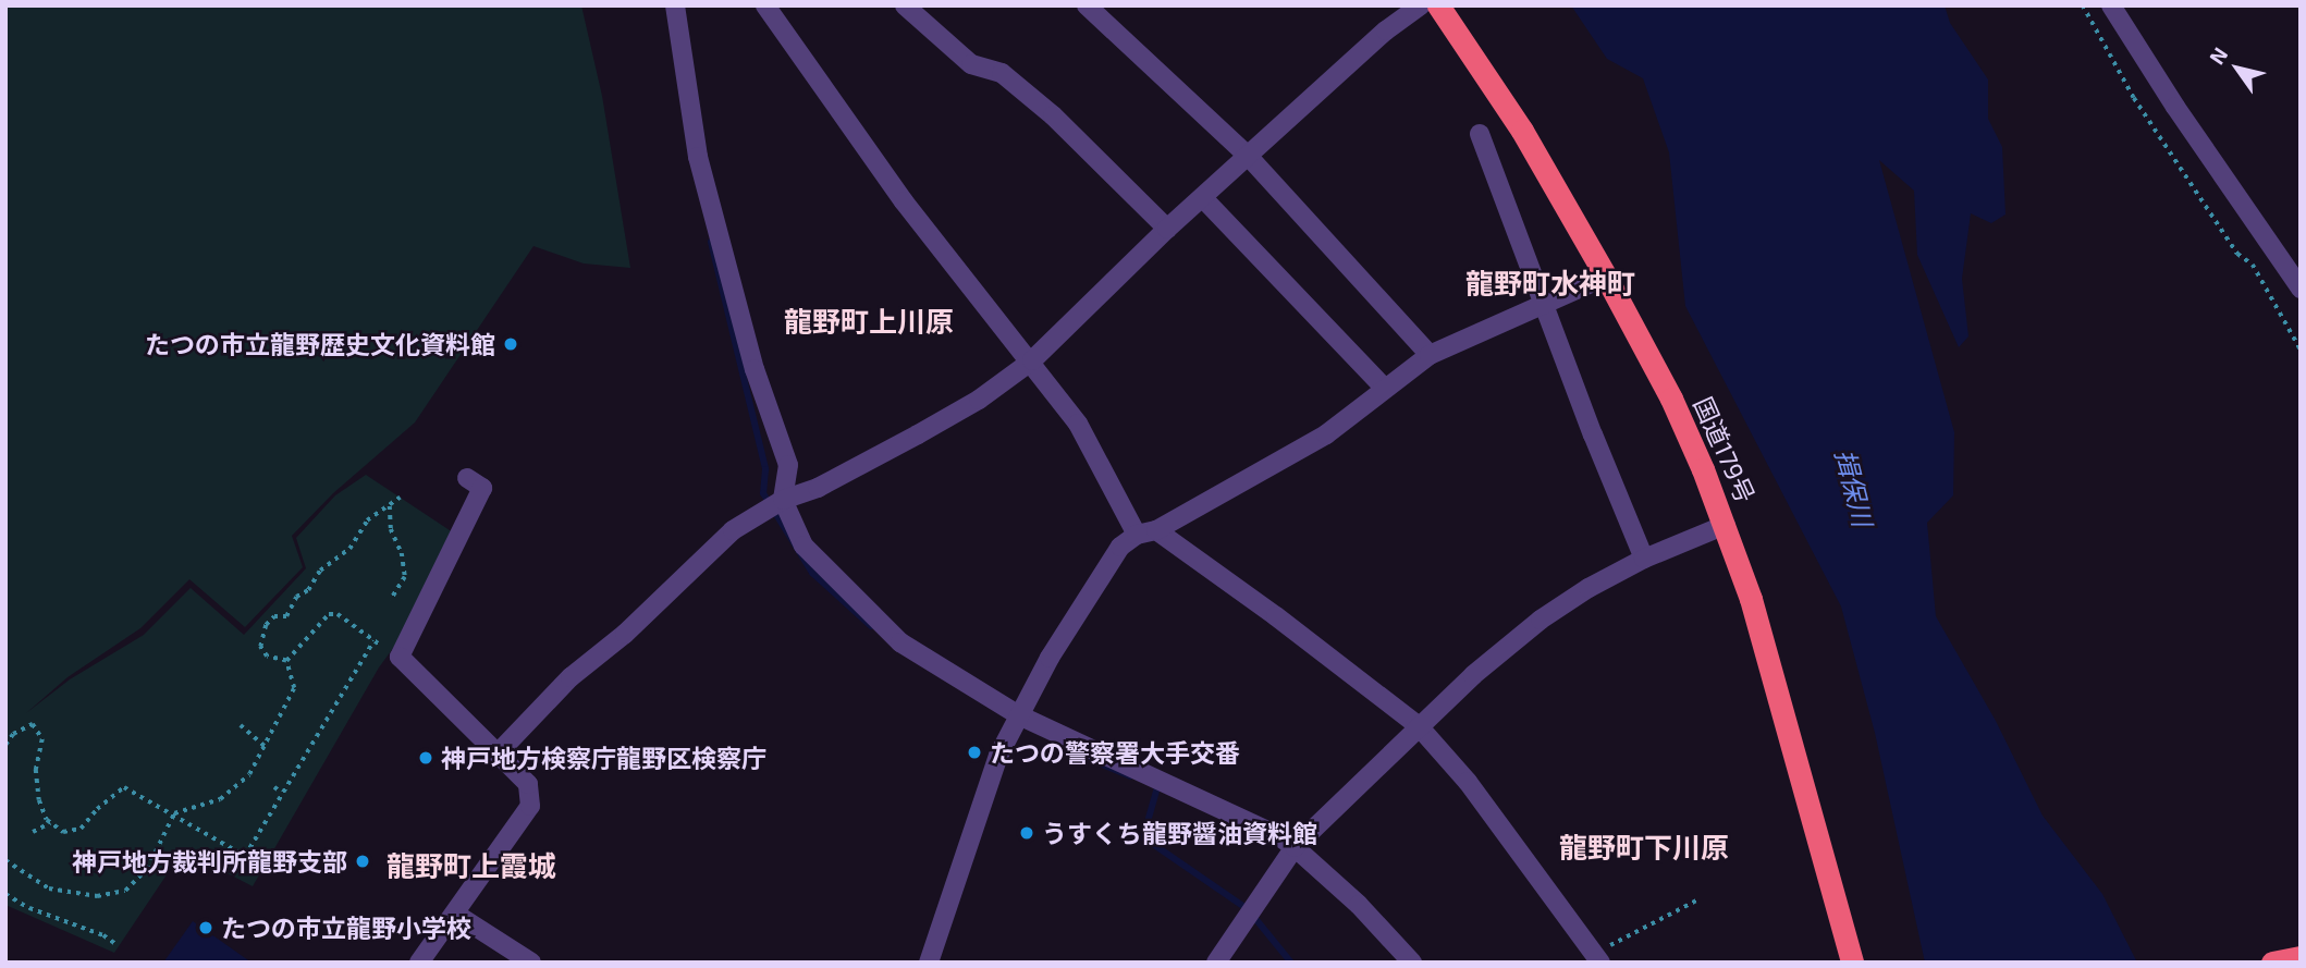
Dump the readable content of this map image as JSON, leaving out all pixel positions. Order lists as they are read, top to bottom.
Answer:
{
  "streets": {
    "highway": ["国道179号"]
  },
  "districts": [
    "龍野町水神町",
    "龍野町上川原",
    "龍野町下川原",
    "龍野町上霞城"
  ],
  "water": ["揖保川"],
  "places": [
    "たつの市立龍野歴史文化資料館",
    "たつの警察署大手交番",
    "神戸地方検察庁龍野区検察庁",
    "うすくち龍野醤油資料館",
    "神戸地方裁判所龍野支部",
    "たつの市立龍野小学校"
  ],
  "north": "top left"
}
